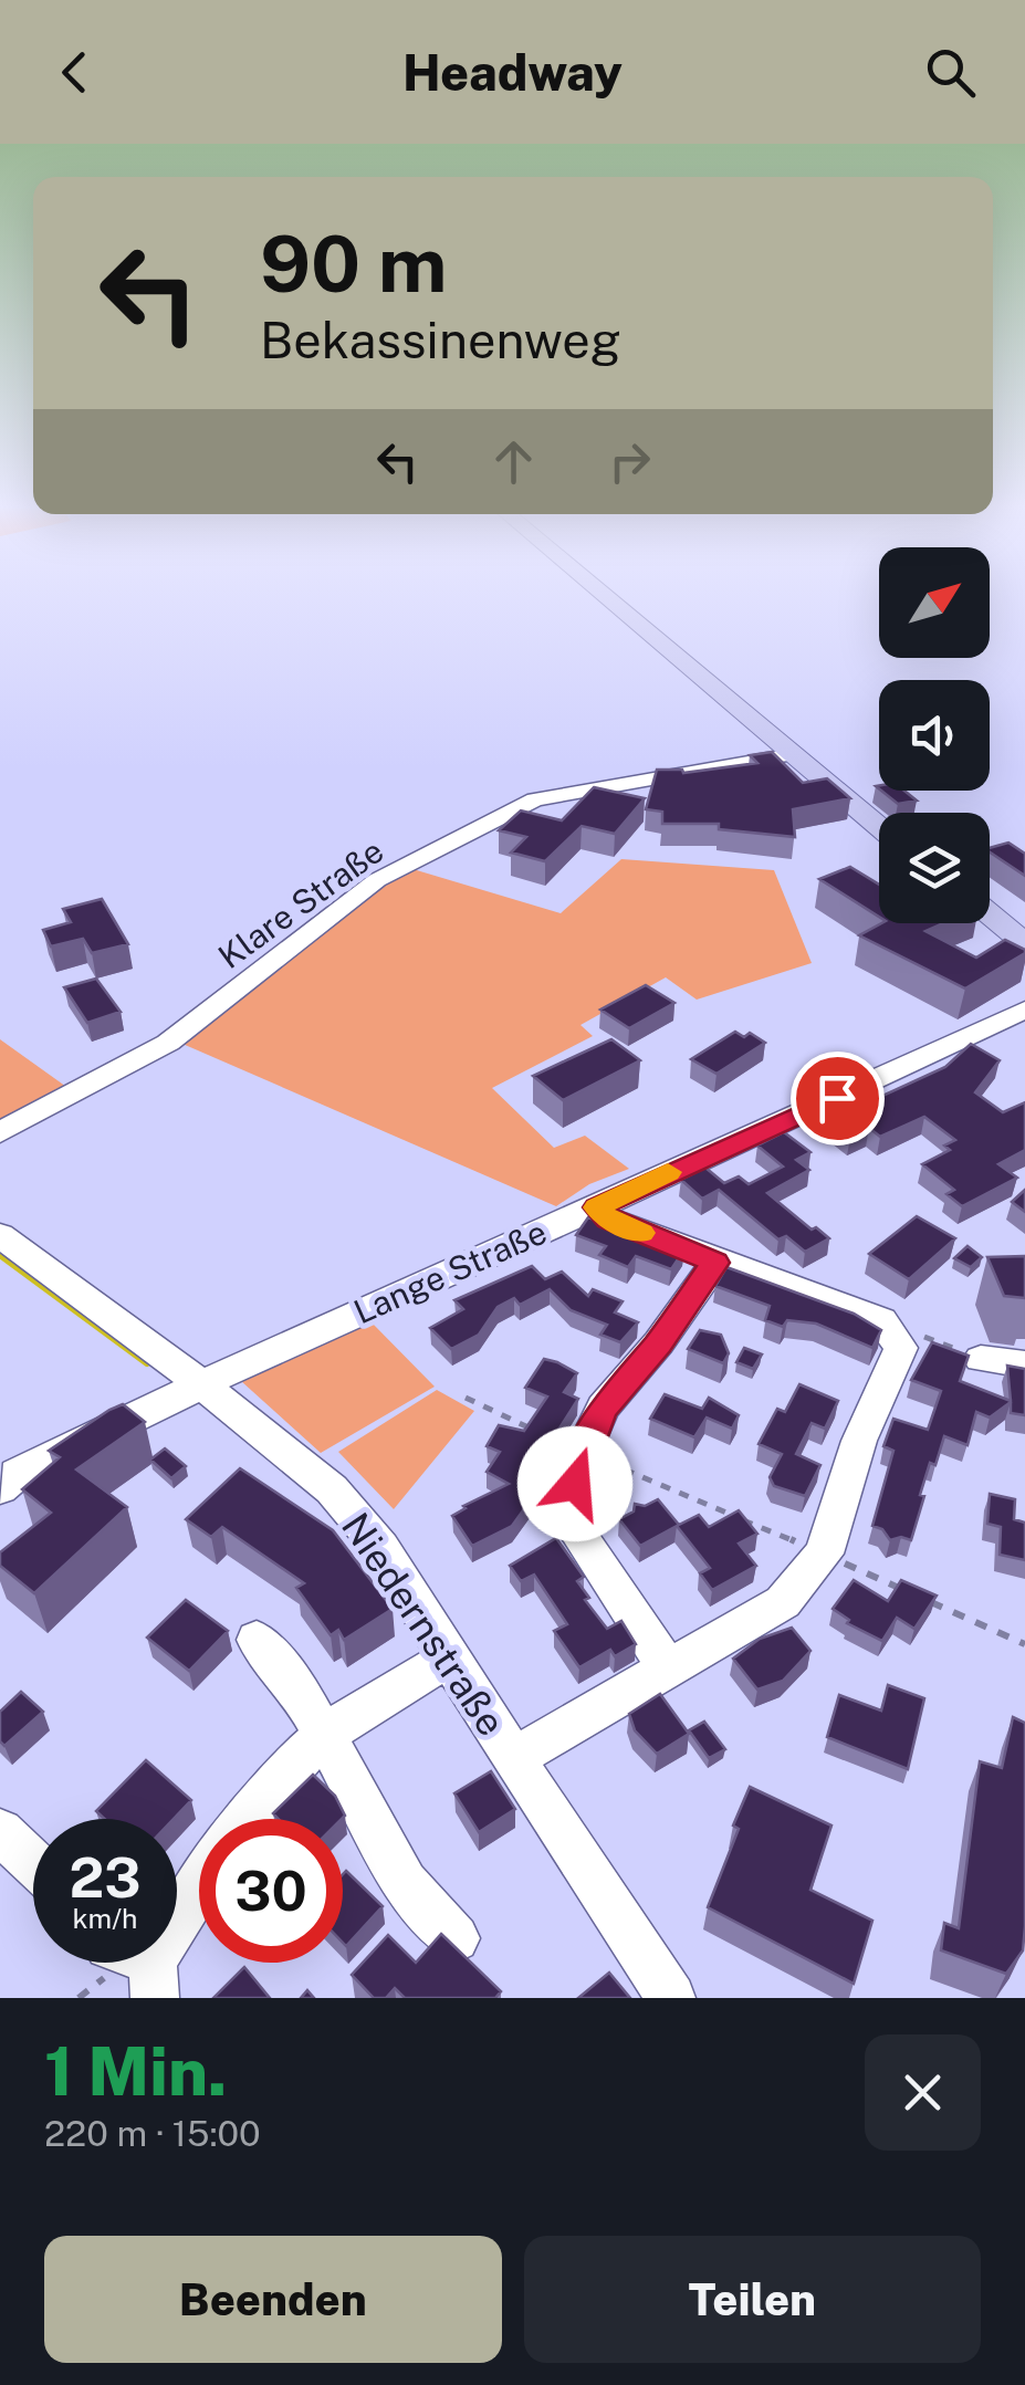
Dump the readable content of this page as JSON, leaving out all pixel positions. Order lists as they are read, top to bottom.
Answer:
{
  "streets": {
    "street": ["Klare Straße", "Lange Straße", "Niedernstraße"]
  },
  "crossings": [
    ["Lange Straße", "Niedernstraße"]
  ],
  "north": "top right",
  "page": {
    "header": "Headway",
    "turn": ["90 m", "Bekassinenweg"],
    "speed": "23 km/h",
    "limit": "30",
    "heading": ["1 Min.", "220 m · 15:00"],
    "buttons": ["Beenden", "Teilen"]
  }
}
